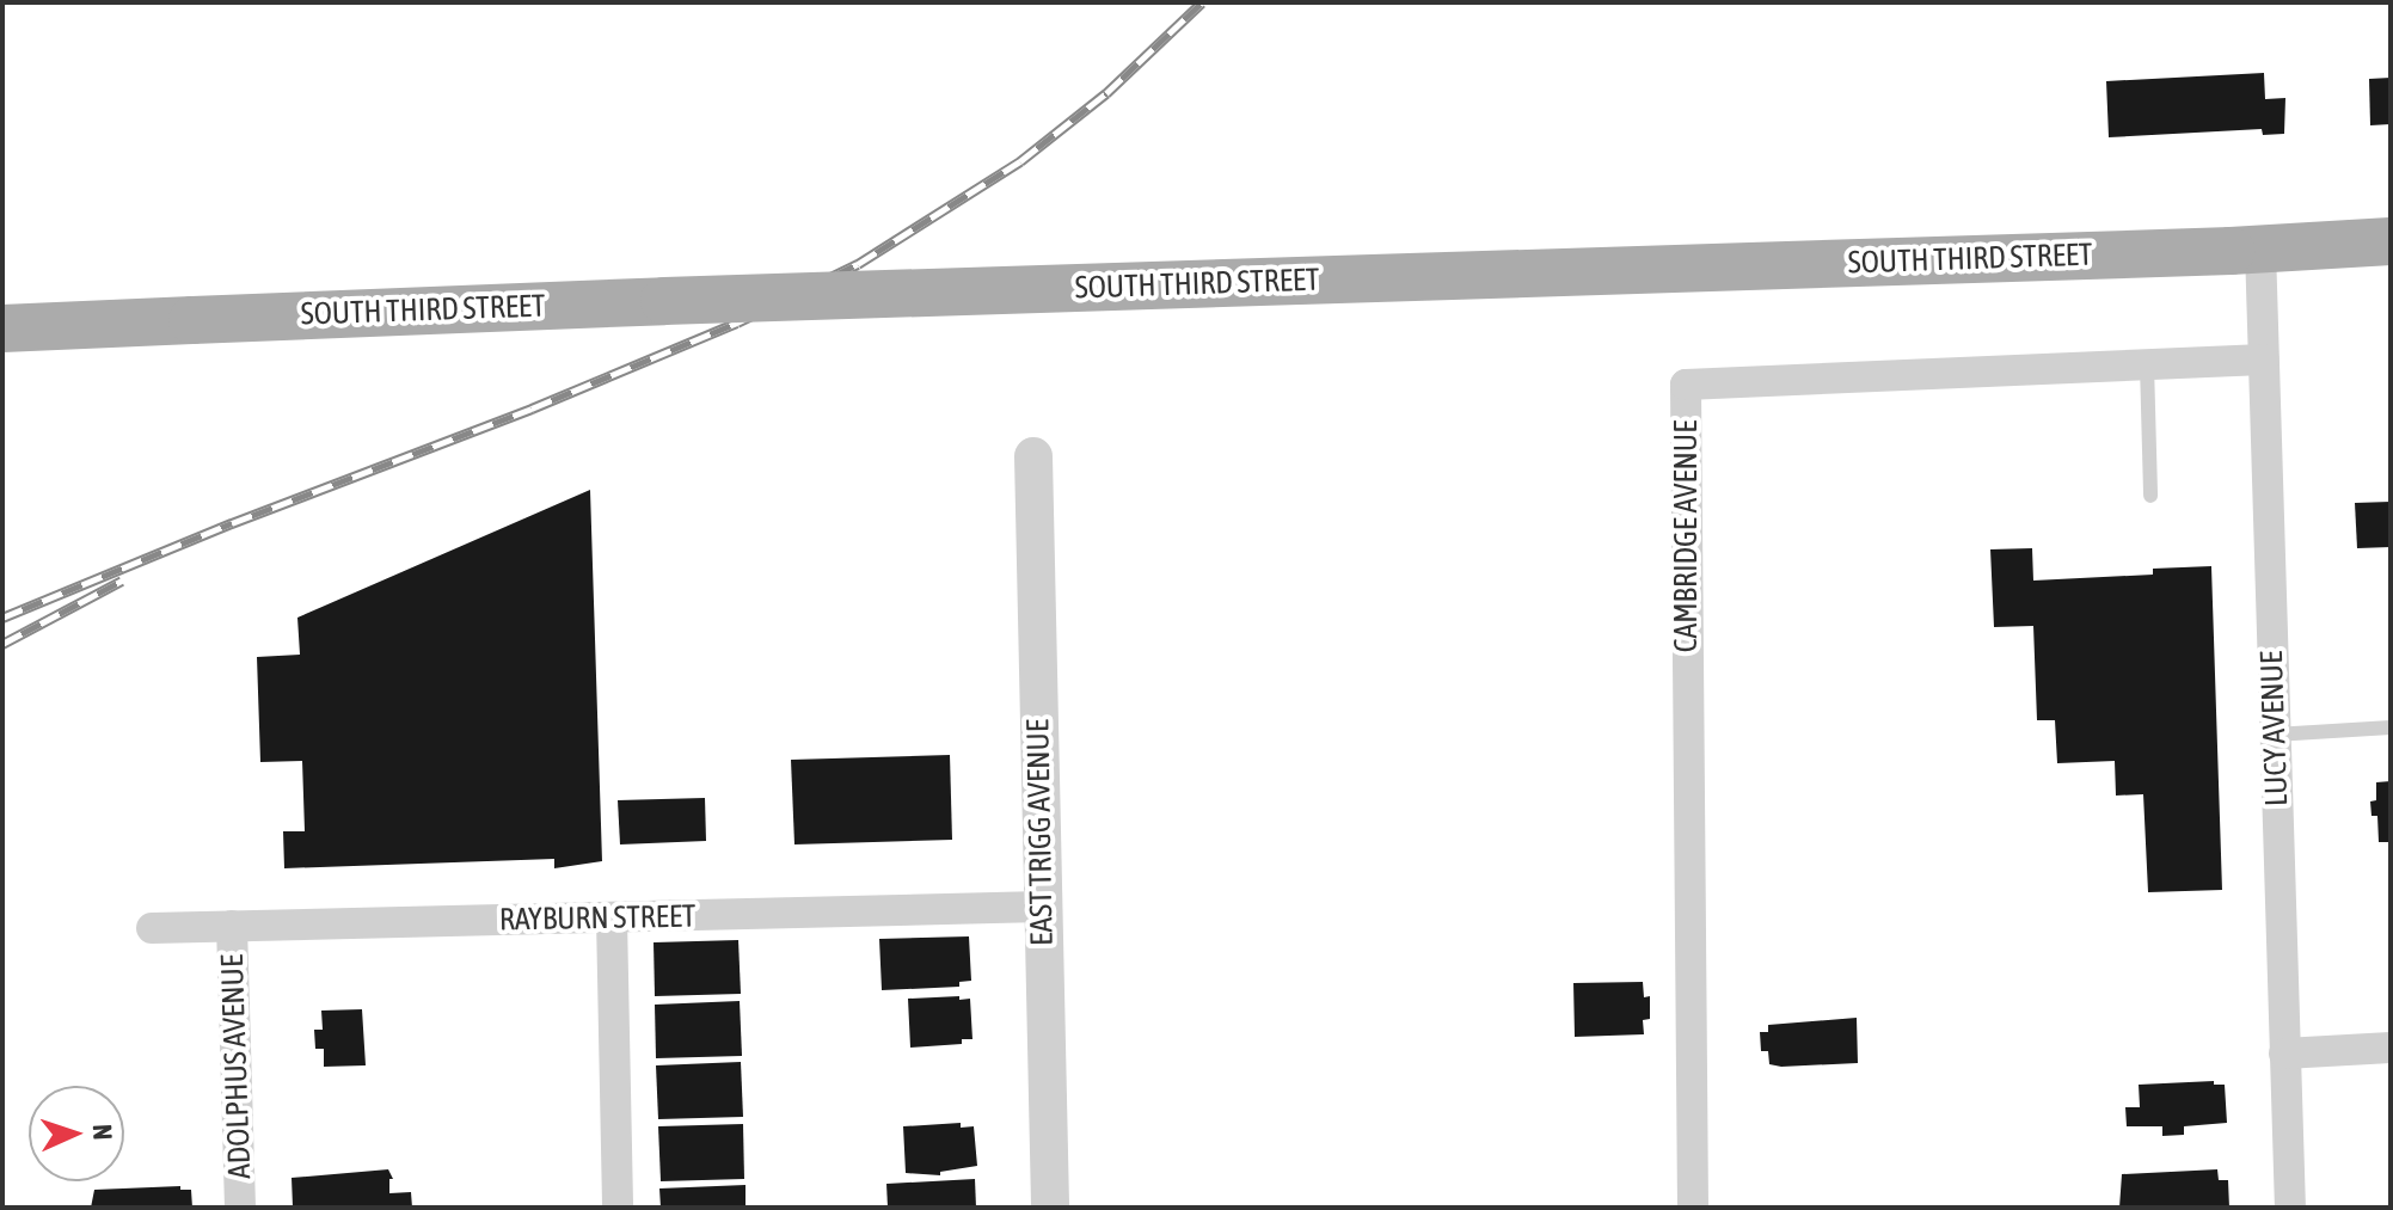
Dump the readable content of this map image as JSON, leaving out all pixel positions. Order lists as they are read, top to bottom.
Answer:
{
  "streets": {
    "main road": ["SOUTH THIRD STREET"],
    "street": [
      "CAMBRIDGE AVENUE",
      "LUCY AVENUE",
      "EAST TRIGG AVENUE",
      "RAYBURN STREET",
      "ADOLPHUS AVENUE"
    ]
  },
  "crossings": [
    ["SOUTH THIRD STREET", "LUCY AVENUE"],
    ["CAMBRIDGE AVENUE", "LUCY AVENUE"],
    ["EAST TRIGG AVENUE", "RAYBURN STREET"],
    ["RAYBURN STREET", "ADOLPHUS AVENUE"]
  ],
  "north": "right"
}
